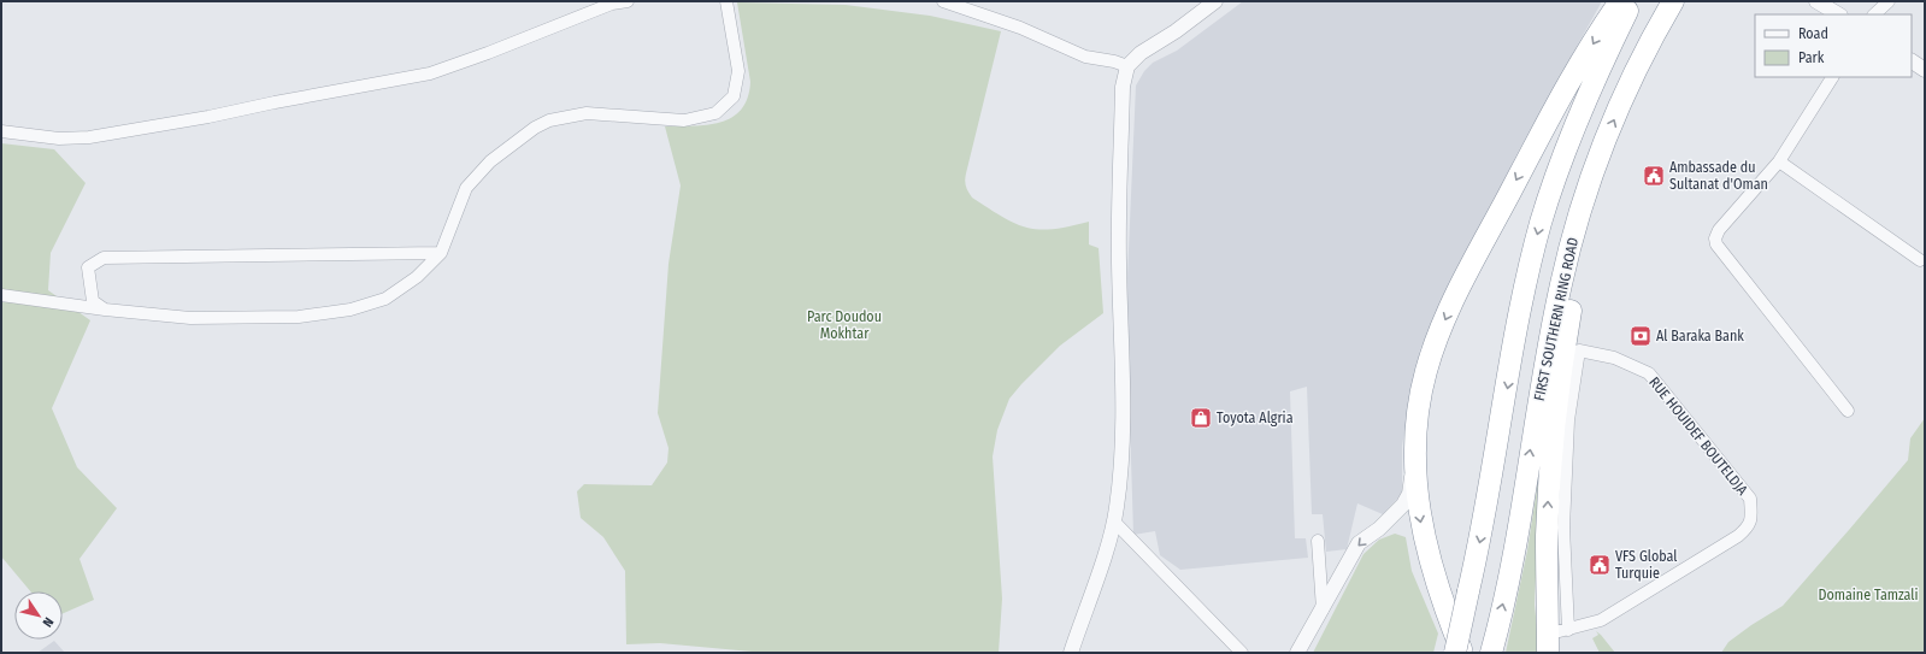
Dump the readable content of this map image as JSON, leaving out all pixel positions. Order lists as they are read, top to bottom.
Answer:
{
  "streets": {
    "highway": ["FIRST SOUTHERN RING ROAD"],
    "street": ["RUE HOUIDEF BOUTELDJA"]
  },
  "parks": ["Parc Doudou Mokhtar", "Domaine Tamzali"],
  "places": {
    "public building": ["Ambassade du Sultanat d'Oman", "VFS Global Turquie"],
    "bank": ["Al Baraka Bank"],
    "shop": ["Toyota Algria"]
  },
  "legend": ["Road", "Park"],
  "north": "bottom right"
}
